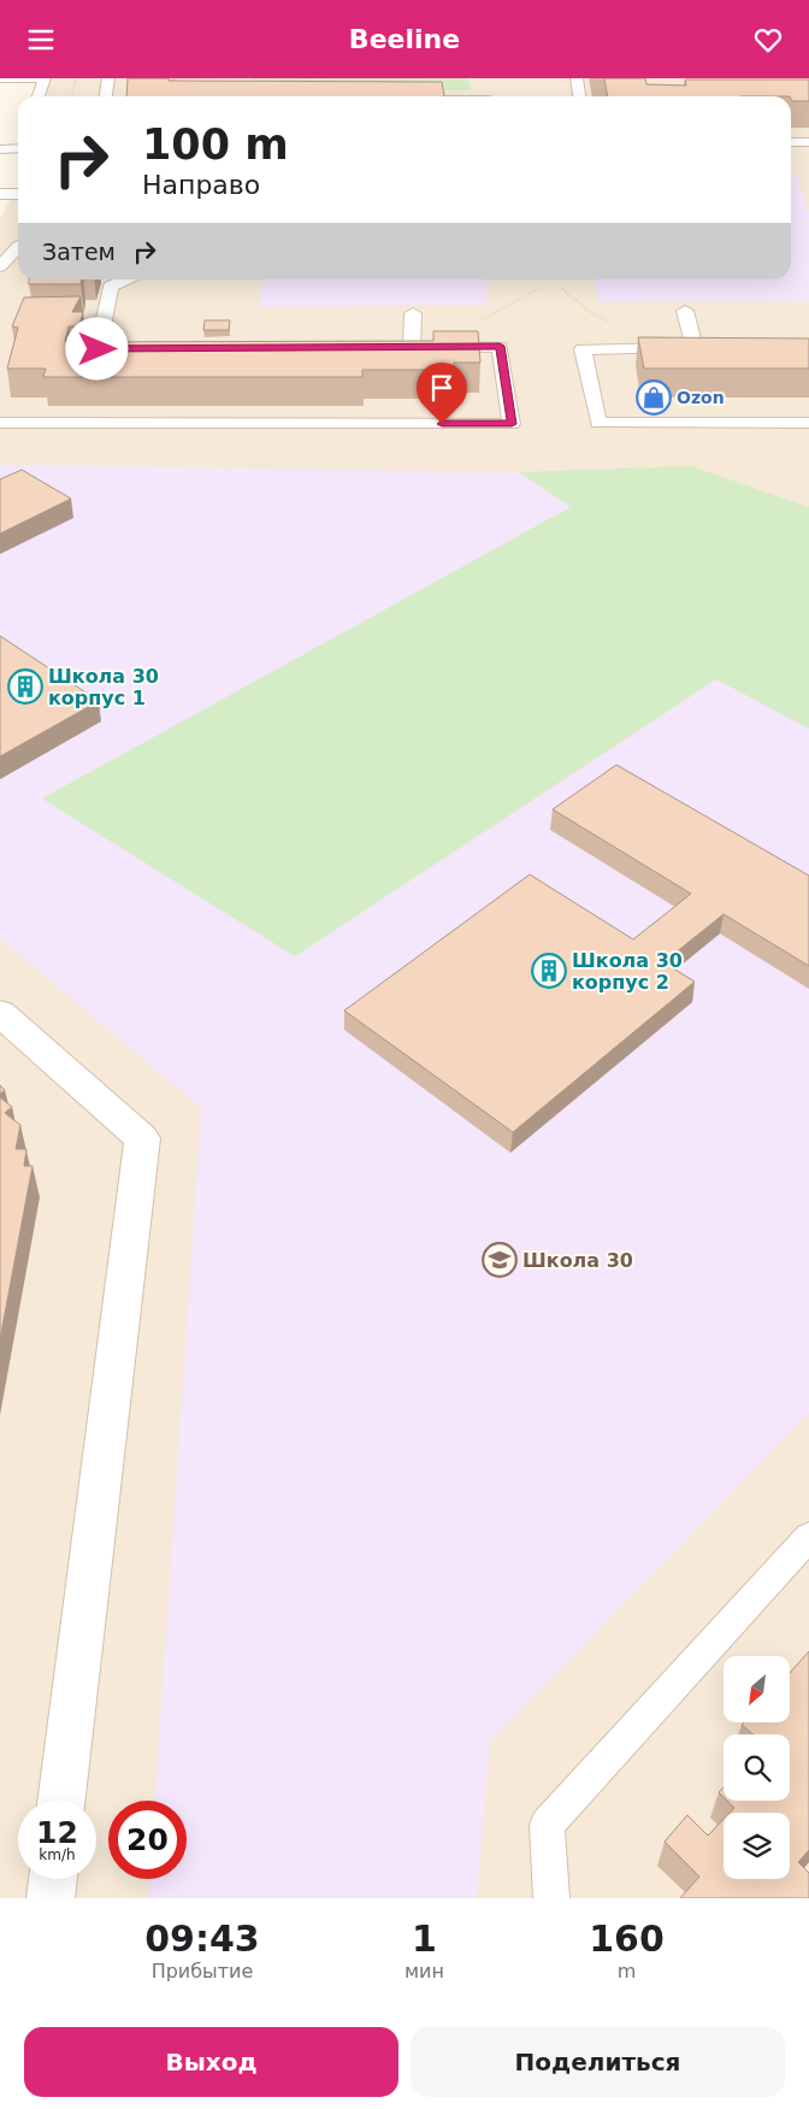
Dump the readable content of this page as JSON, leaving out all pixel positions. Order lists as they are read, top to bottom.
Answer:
{
  "places": {
    "shop": ["Ozon"],
    "building": ["Школа 30 корпус 1", "Школа 30 корпус 2"],
    "school or university": ["Школа 30"]
  },
  "north": "bottom left",
  "page": {
    "header": "Beeline",
    "turn": ["100 m", "Направо"],
    "then": "Затем",
    "speed": "12 km/h",
    "limit": "20",
    "eta": [
      "09:43",
      "Прибытие",
      "1",
      "мин",
      "160",
      "m"
    ],
    "buttons": ["Выход", "Поделиться"]
  }
}
